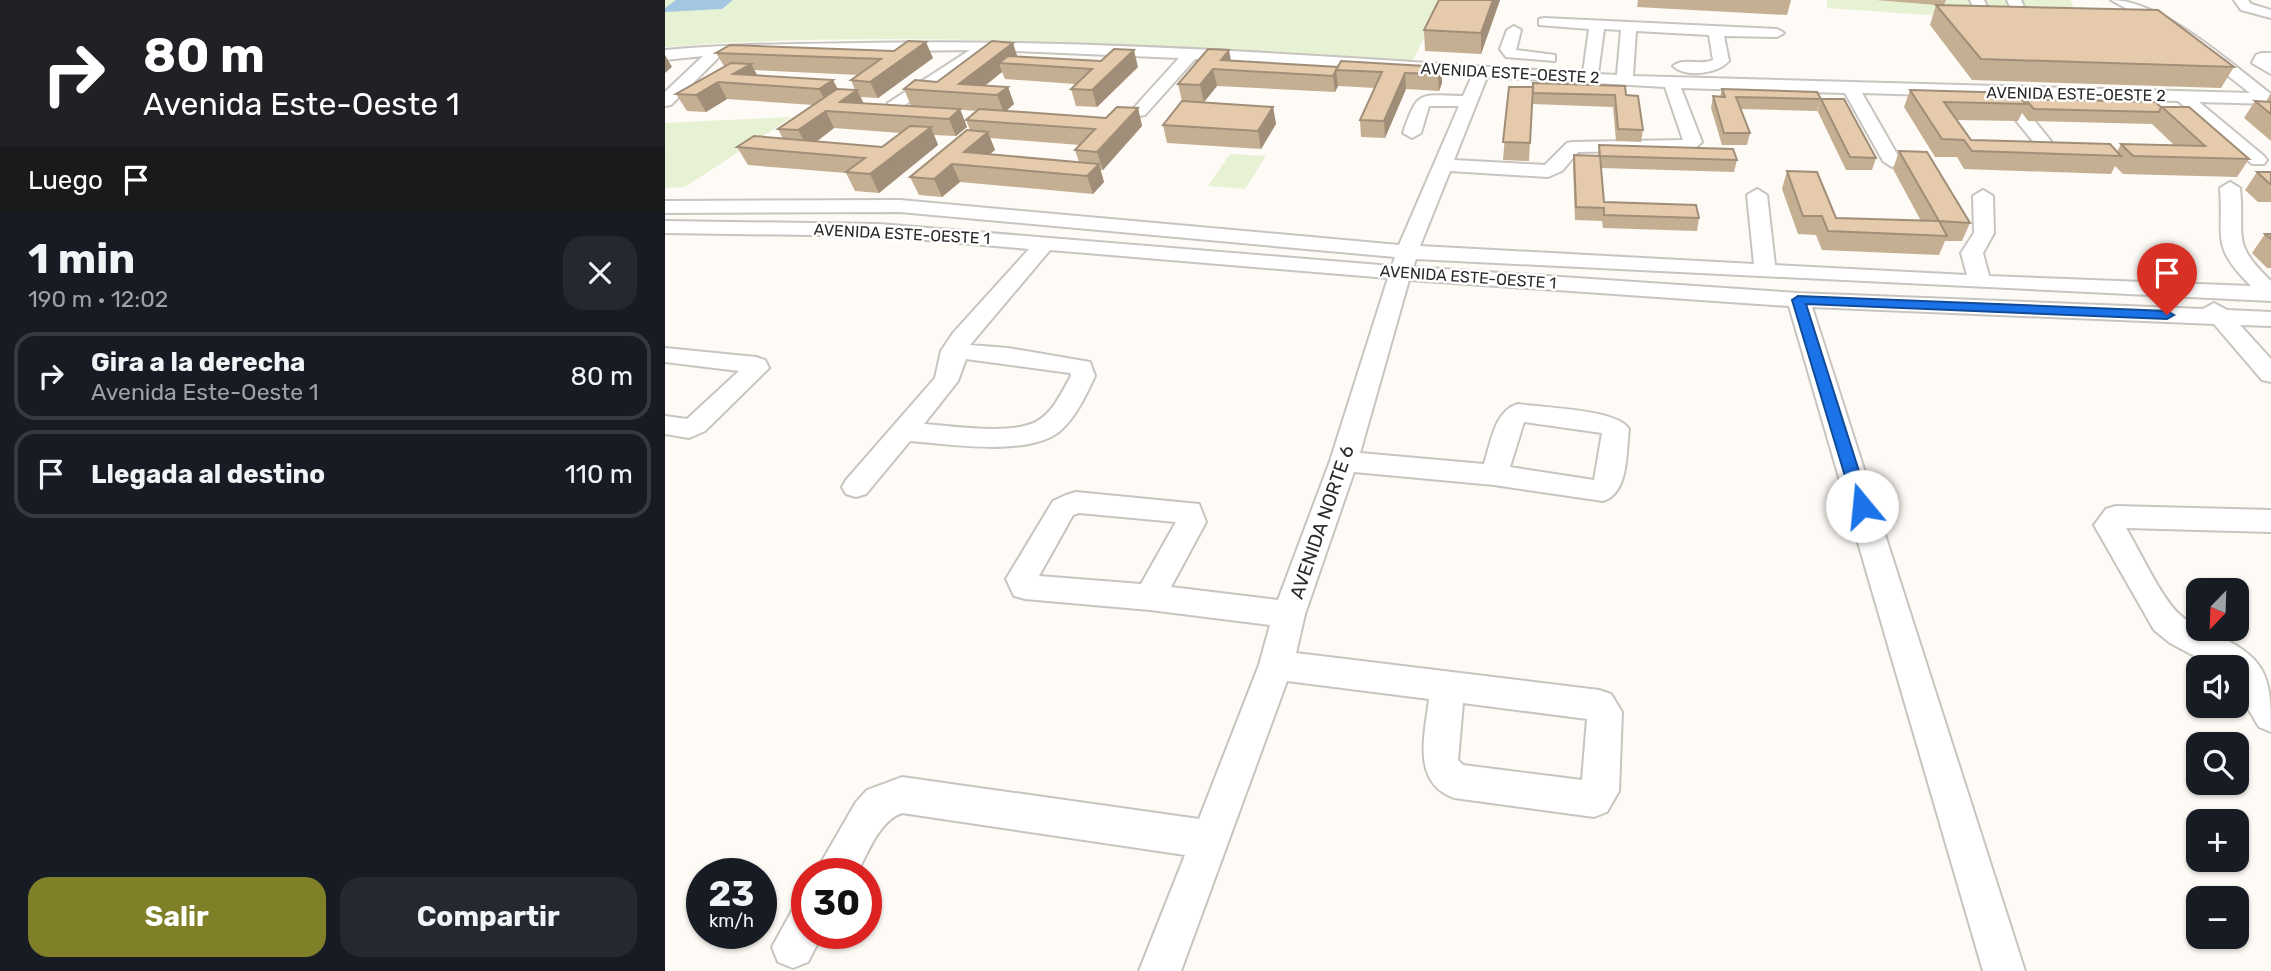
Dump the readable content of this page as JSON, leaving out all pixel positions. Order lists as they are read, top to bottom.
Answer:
{
  "streets": {
    "street": ["AVENIDA ESTE-OESTE 2", "AVENIDA ESTE-OESTE 1", "AVENIDA NORTE 6"]
  },
  "crossings": [
    ["AVENIDA ESTE-OESTE 2", "AVENIDA NORTE 6"],
    ["AVENIDA ESTE-OESTE 1", "AVENIDA NORTE 6"]
  ],
  "north": "bottom left",
  "page": {
    "turn": ["80 m", "Avenida Este-Oeste 1"],
    "then": "Luego",
    "heading": ["1 min", "190 m · 12:02"],
    "list": [
      {
        "name": "Gira a la derecha",
        "note": "Avenida Este-Oeste 1",
        "value": "80 m"
      },
      {
        "name": "Llegada al destino",
        "value": "110 m"
      }
    ],
    "map_buttons": ["+", "−"],
    "speed": "23 km/h",
    "limit": "30",
    "buttons": ["Salir", "Compartir"]
  }
}
